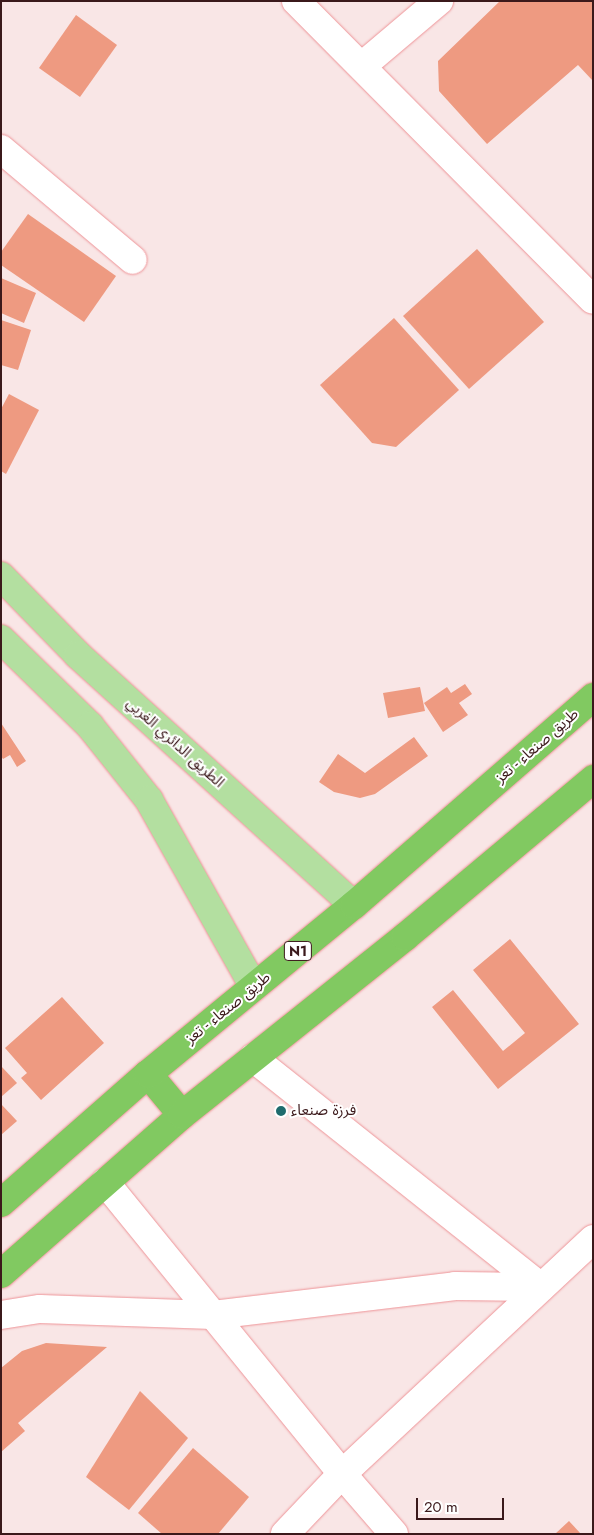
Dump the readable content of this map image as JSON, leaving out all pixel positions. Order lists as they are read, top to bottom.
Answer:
{
  "streets": {
    "highway": ["طريق صنعاء - تعز", "N1"],
    "main road": ["الطريق الدائري الغربي"]
  },
  "crossings": [
    ["الطريق الدائري الغربي", "طريق صنعاء - تعز"]
  ],
  "places": ["فرزة صنعاء"],
  "scale_bar": "20 m"
}
